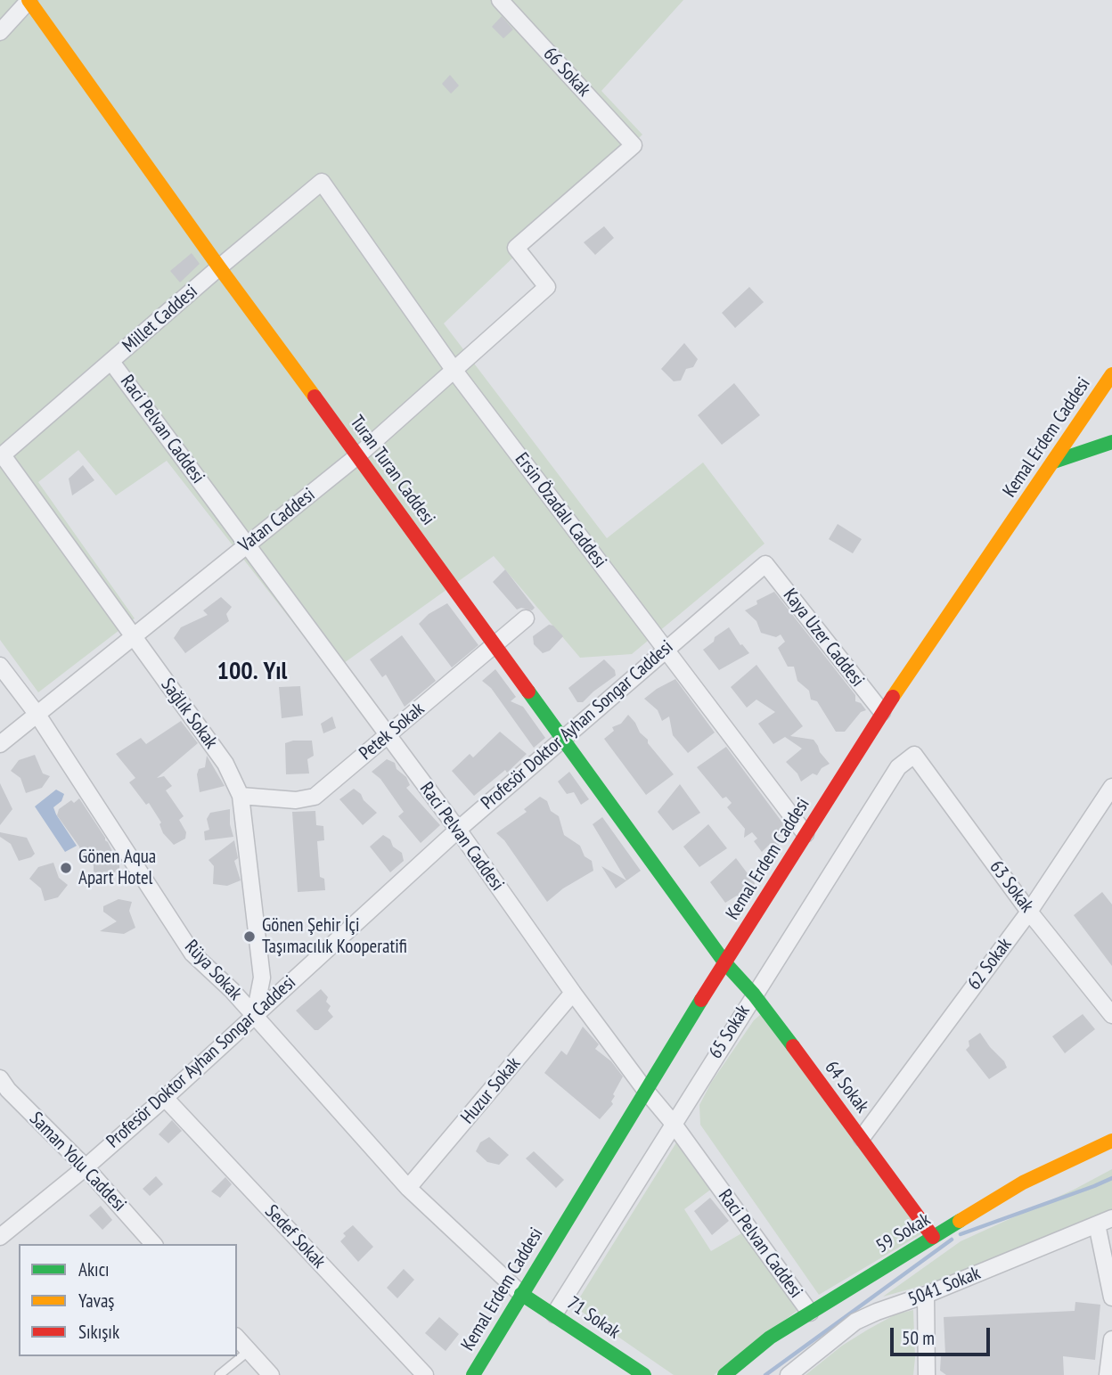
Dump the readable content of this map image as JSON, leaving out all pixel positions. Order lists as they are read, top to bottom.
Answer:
{
  "streets": {
    "street": [
      "66 Sokak",
      "Millet Caddesi",
      "Raci Pelvan Caddesi",
      "Kemal Erdem Caddesi",
      "Turan Turan Caddesi",
      "Ersin Özadalı Caddesi",
      "Vatan Caddesi",
      "Kaya Uzer Caddesi",
      "Sağlık Sokak",
      "Profesör Doktor Ayhan Songar Caddesi",
      "Petek Sokak",
      "63 Sokak",
      "62 Sokak",
      "Rüya Sokak",
      "65 Sokak",
      "64 Sokak",
      "Huzur Sokak",
      "Saman Yolu Caddesi",
      "59 Sokak",
      "Sedef Sokak",
      "5041 Sokak",
      "71 Sokak"
    ]
  },
  "crossings": [
    ["66 Sokak", "Vatan Caddesi"],
    ["Millet Caddesi", "Raci Pelvan Caddesi"],
    ["Millet Caddesi", "Turan Turan Caddesi"],
    ["Millet Caddesi", "Ersin Özadalı Caddesi"],
    ["Millet Caddesi", "Sağlık Sokak"],
    ["Raci Pelvan Caddesi", "Kemal Erdem Caddesi"],
    ["Raci Pelvan Caddesi", "Vatan Caddesi"],
    ["Raci Pelvan Caddesi", "Profesör Doktor Ayhan Songar Caddesi"],
    ["Raci Pelvan Caddesi", "Petek Sokak"],
    ["Raci Pelvan Caddesi", "65 Sokak"],
    ["Raci Pelvan Caddesi", "Huzur Sokak"],
    ["Raci Pelvan Caddesi", "59 Sokak"],
    ["Kemal Erdem Caddesi", "Turan Turan Caddesi"],
    ["Kemal Erdem Caddesi", "Ersin Özadalı Caddesi"],
    ["Kemal Erdem Caddesi", "Kaya Uzer Caddesi"],
    ["Kemal Erdem Caddesi", "Rüya Sokak"],
    ["Kemal Erdem Caddesi", "64 Sokak"],
    ["Kemal Erdem Caddesi", "71 Sokak"],
    ["Turan Turan Caddesi", "Vatan Caddesi"],
    ["Turan Turan Caddesi", "Profesör Doktor Ayhan Songar Caddesi"],
    ["Turan Turan Caddesi", "Petek Sokak"],
    ["Turan Turan Caddesi", "64 Sokak"],
    ["Ersin Özadalı Caddesi", "Vatan Caddesi"],
    ["Ersin Özadalı Caddesi", "Profesör Doktor Ayhan Songar Caddesi"],
    ["Vatan Caddesi", "Sağlık Sokak"],
    ["Vatan Caddesi", "Rüya Sokak"],
    ["Kaya Uzer Caddesi", "Profesör Doktor Ayhan Songar Caddesi"],
    ["Sağlık Sokak", "Profesör Doktor Ayhan Songar Caddesi"],
    ["Sağlık Sokak", "Petek Sokak"],
    ["Sağlık Sokak", "Rüya Sokak"],
    ["Profesör Doktor Ayhan Songar Caddesi", "Rüya Sokak"],
    ["Profesör Doktor Ayhan Songar Caddesi", "Saman Yolu Caddesi"],
    ["Profesör Doktor Ayhan Songar Caddesi", "Sedef Sokak"],
    ["63 Sokak", "62 Sokak"],
    ["63 Sokak", "65 Sokak"],
    ["62 Sokak", "64 Sokak"],
    ["Rüya Sokak", "Huzur Sokak"],
    ["Rüya Sokak", "71 Sokak"],
    ["65 Sokak", "64 Sokak"],
    ["65 Sokak", "71 Sokak"],
    ["64 Sokak", "59 Sokak"]
  ],
  "districts": ["100. Yıl"],
  "places": ["Gönen Aqua Apart Hotel", "Gönen Şehir İçi Taşımacılık Kooperatifi"],
  "legend": ["Akıcı", "Yavaş", "Sıkışık"],
  "scale_bar": "50 m"
}
